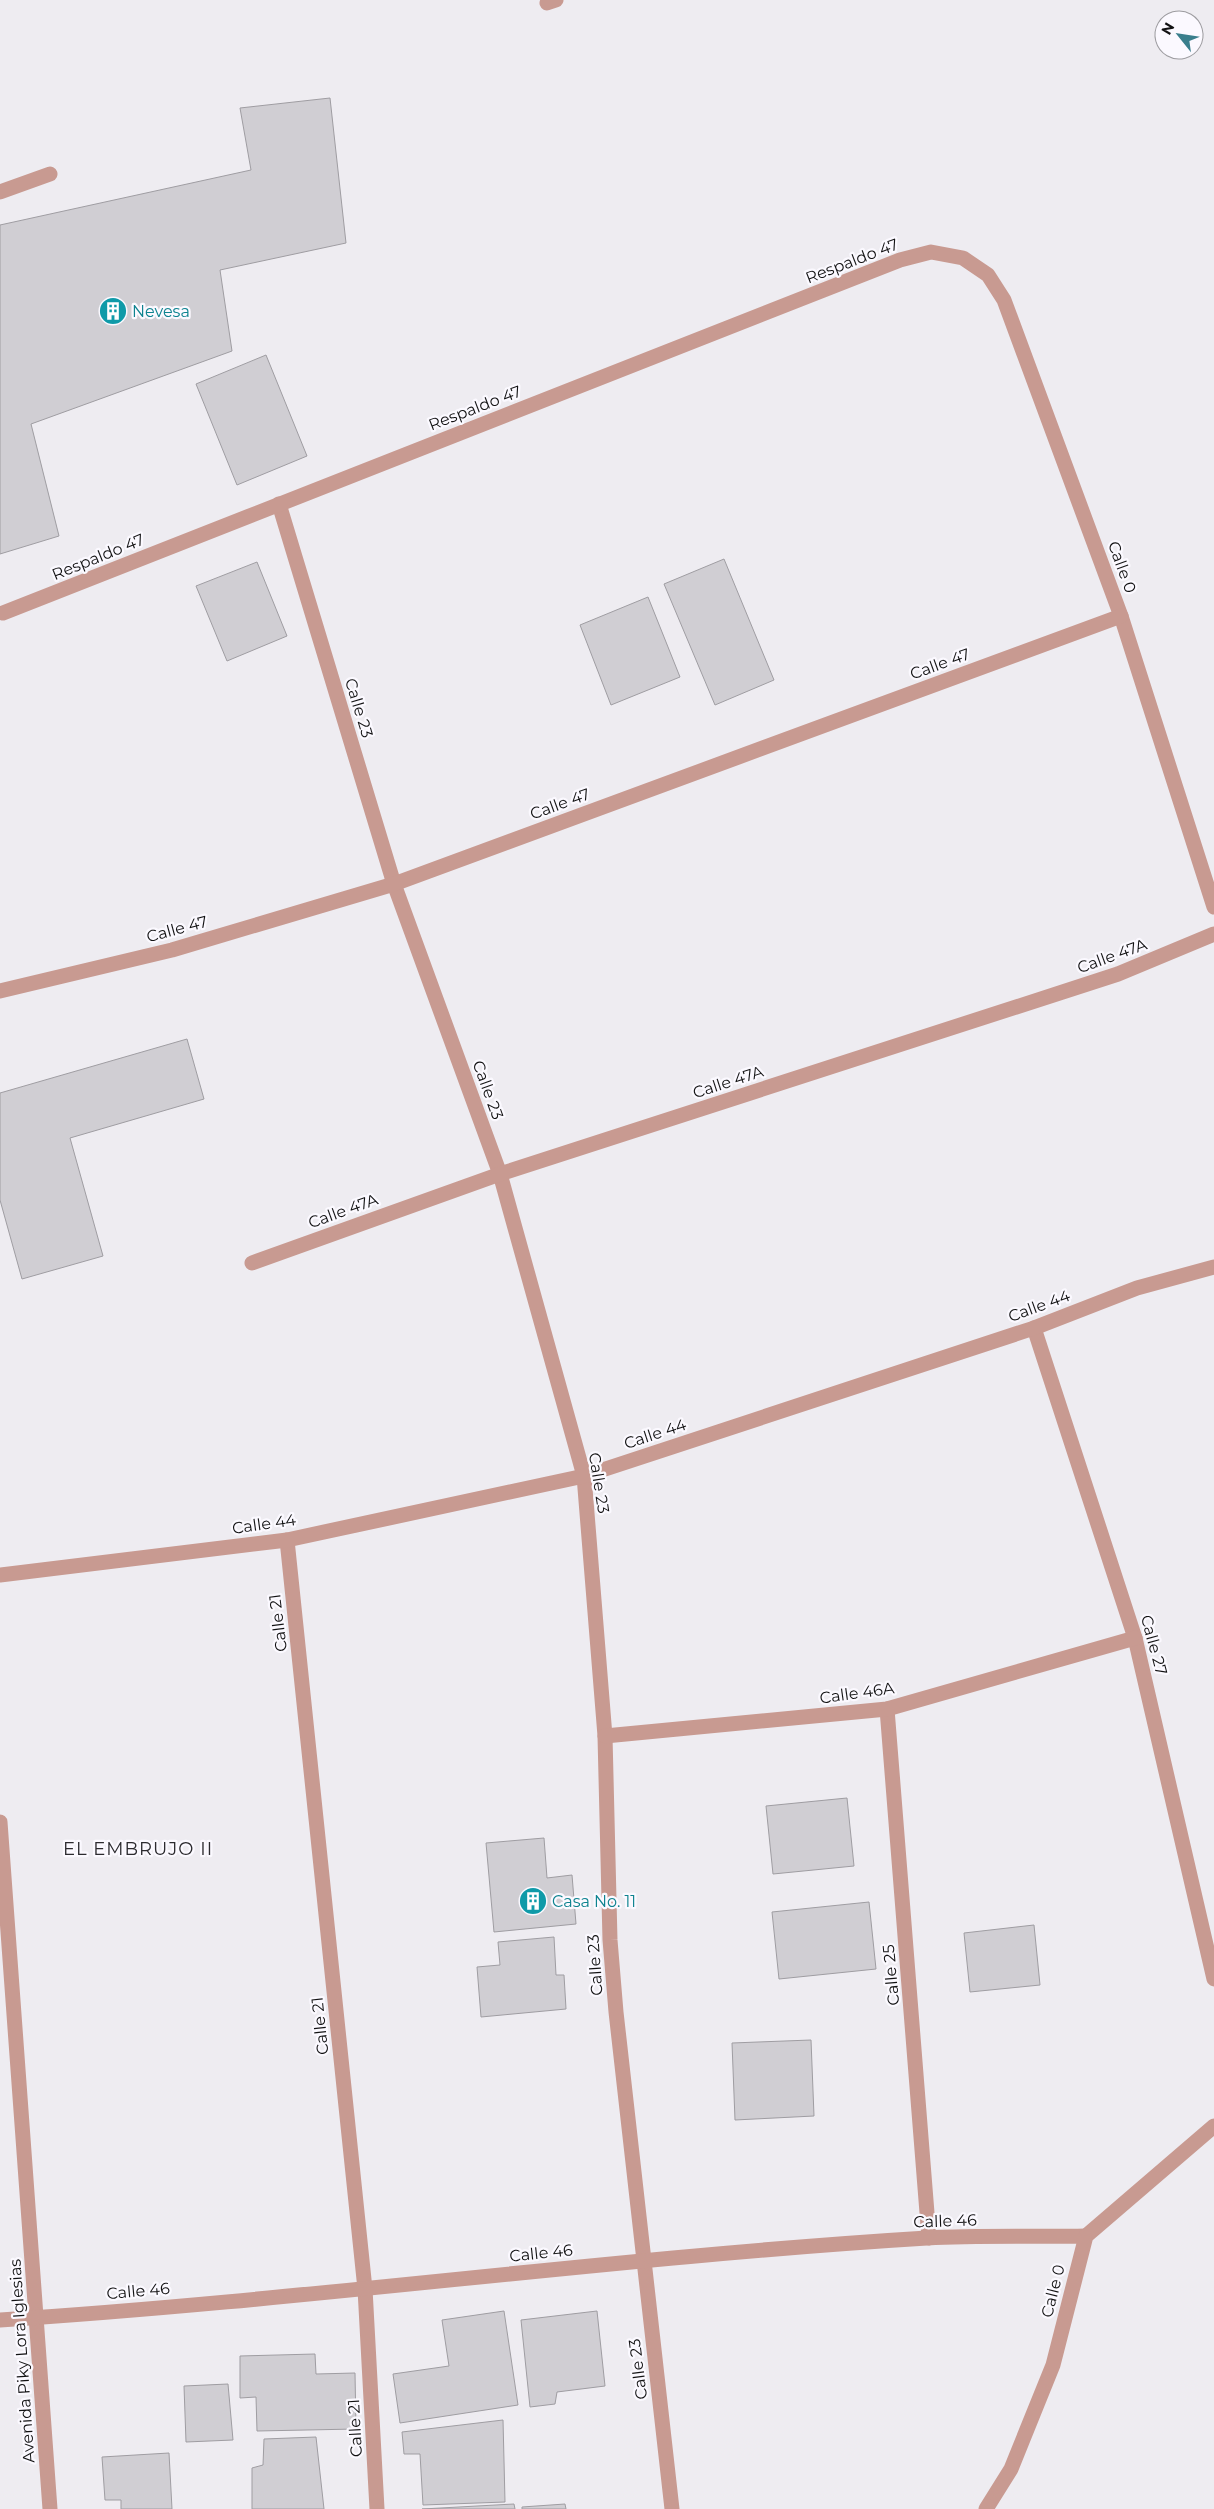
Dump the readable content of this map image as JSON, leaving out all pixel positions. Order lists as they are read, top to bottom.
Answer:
{
  "streets": {
    "street": [
      "Respaldo 47",
      "Calle 0",
      "Calle 47",
      "Calle 23",
      "Calle 47A",
      "Calle 44",
      "Calle 21",
      "Calle 27",
      "Calle 46A",
      "Calle 25",
      "Calle 46",
      "Avenida Piky Lora Iglesias"
    ]
  },
  "crossings": [
    ["Respaldo 47", "Calle 0"],
    ["Respaldo 47", "Calle 23"],
    ["Calle 0", "Calle 47"],
    ["Calle 0", "Calle 46"],
    ["Calle 47", "Calle 23"],
    ["Calle 23", "Calle 47A"],
    ["Calle 23", "Calle 44"],
    ["Calle 23", "Calle 46A"],
    ["Calle 23", "Calle 46"],
    ["Calle 44", "Calle 21"],
    ["Calle 44", "Calle 27"],
    ["Calle 21", "Calle 46"],
    ["Calle 27", "Calle 46A"],
    ["Calle 46A", "Calle 25"],
    ["Calle 25", "Calle 46"],
    ["Calle 46", "Avenida Piky Lora Iglesias"]
  ],
  "districts": ["EL EMBRUJO II"],
  "places": {
    "building": ["Nevesa", "Casa No. 11"]
  },
  "north": "top left"
}
